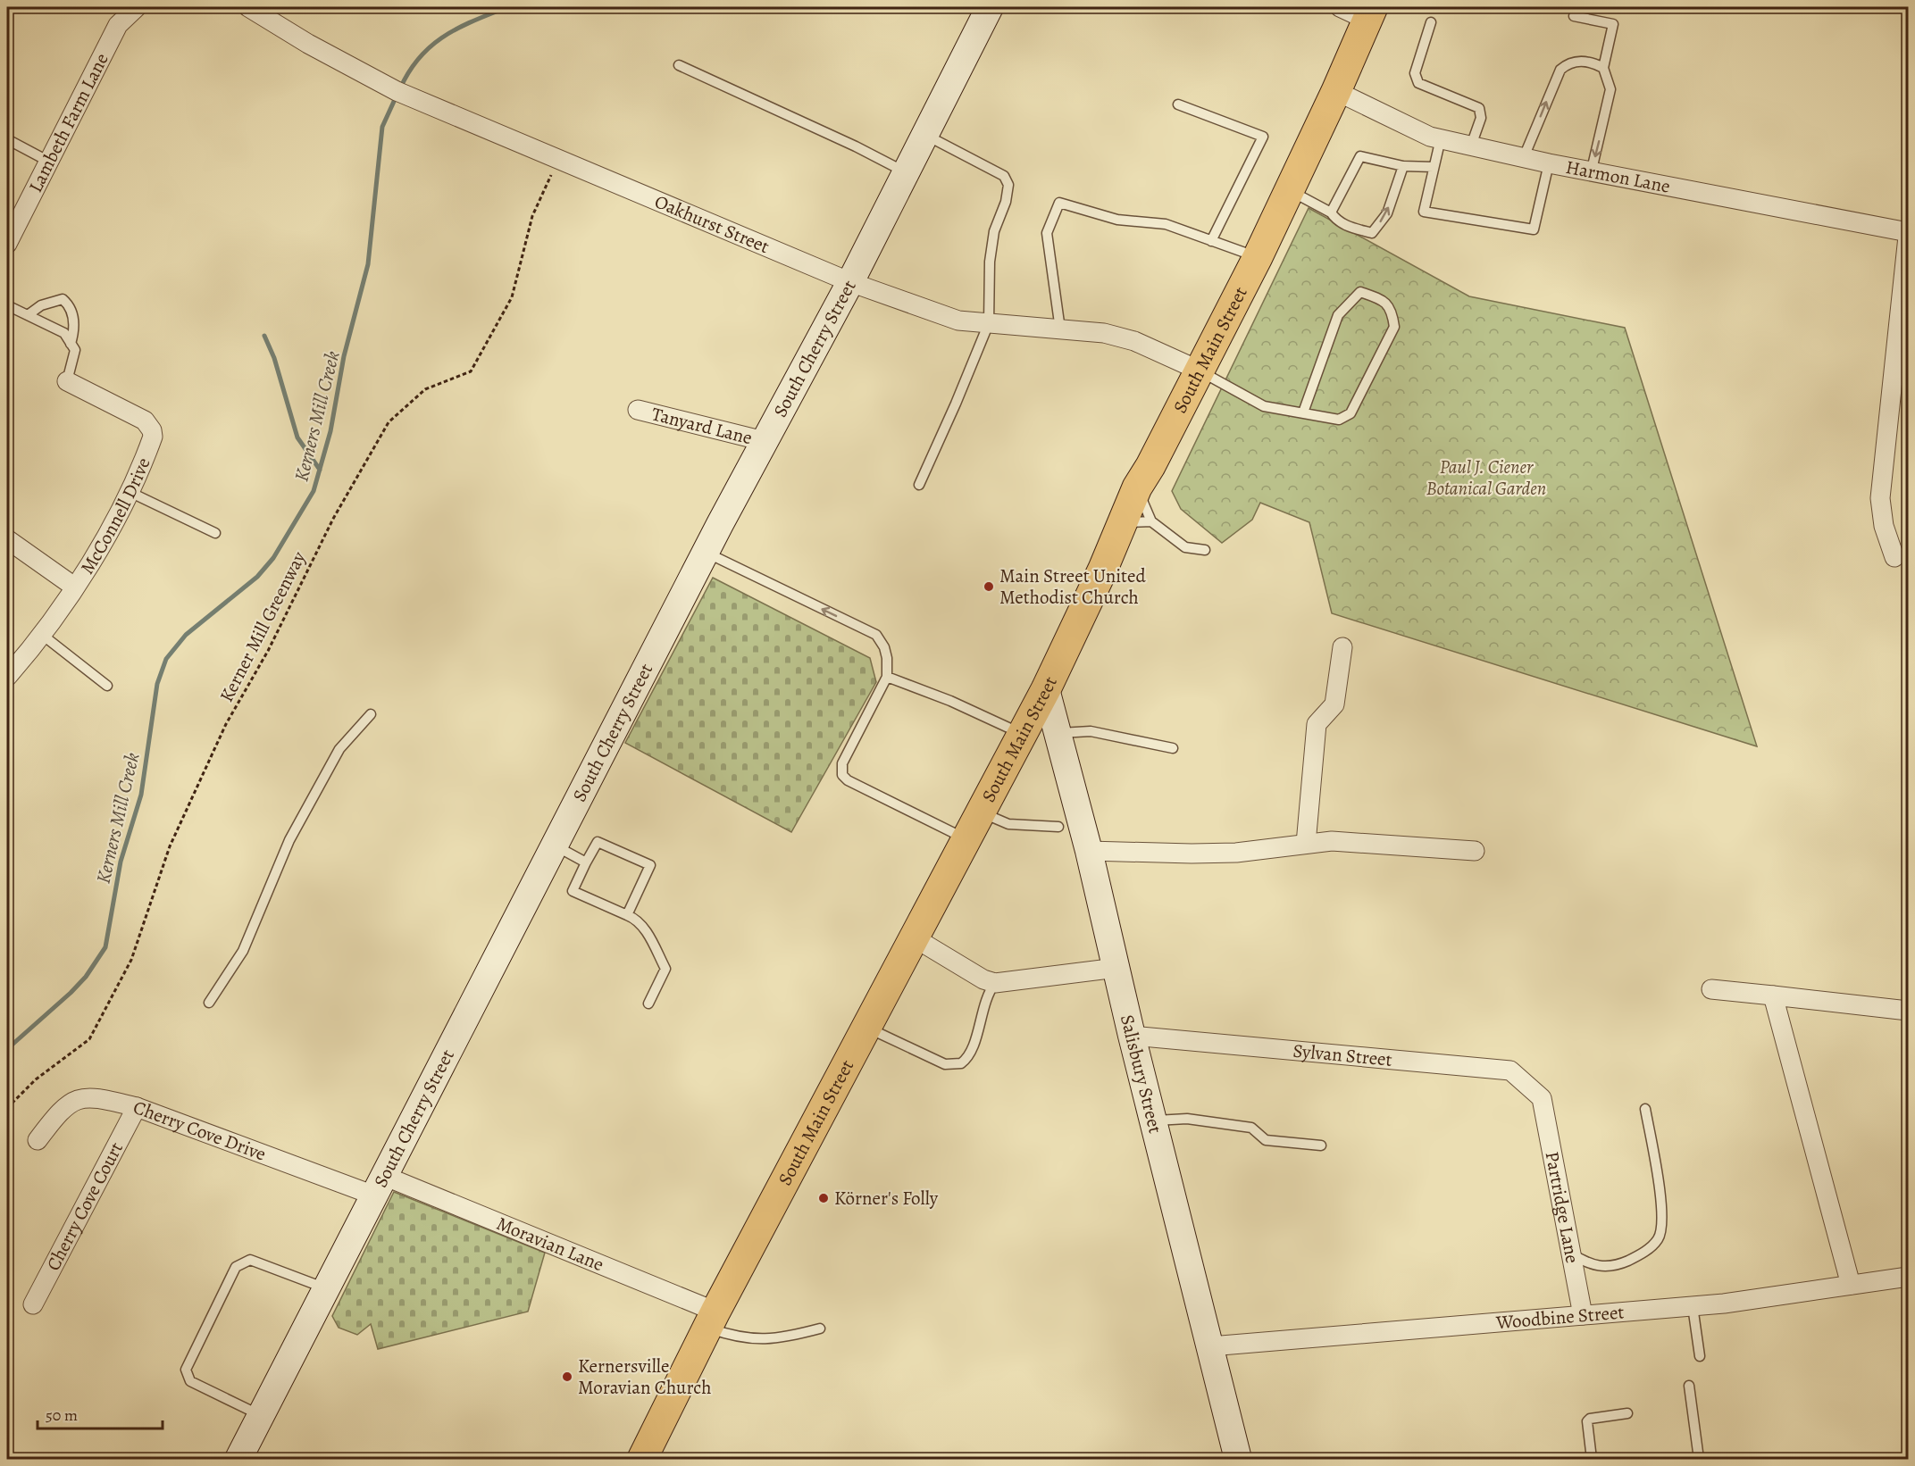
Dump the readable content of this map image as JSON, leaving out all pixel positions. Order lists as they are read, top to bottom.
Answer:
{
  "streets": {
    "main road": ["South Cherry Street", "South Main Street", "Salisbury Street"],
    "street": [
      "Lambeth Farm Lane",
      "Harmon Lane",
      "Oakhurst Street",
      "Tanyard Lane",
      "McConnell Drive",
      "Sylvan Street",
      "Cherry Cove Drive",
      "Cherry Cove Court",
      "Partridge Lane",
      "Moravian Lane",
      "Woodbine Street"
    ],
    "path": ["Kerner Mill Greenway"]
  },
  "crossings": [
    ["Harmon Lane", "South Main Street"],
    ["Oakhurst Street", "South Cherry Street"],
    ["Oakhurst Street", "South Main Street"],
    ["South Cherry Street", "Tanyard Lane"],
    ["South Cherry Street", "Cherry Cove Drive"],
    ["South Cherry Street", "Moravian Lane"],
    ["South Main Street", "Salisbury Street"],
    ["South Main Street", "Moravian Lane"],
    ["Sylvan Street", "Salisbury Street"],
    ["Sylvan Street", "Partridge Lane"],
    ["Salisbury Street", "Woodbine Street"],
    ["Cherry Cove Drive", "Cherry Cove Court"],
    ["Cherry Cove Drive", "Moravian Lane"],
    ["Partridge Lane", "Woodbine Street"]
  ],
  "water": ["Kerners Mill Creek"],
  "parks": ["Paul J. Ciener Botanical Garden"],
  "places": ["Main Street United Methodist Church", "Körner's Folly", "Kernersville Moravian Church"],
  "scale_bar": "50 m"
}
